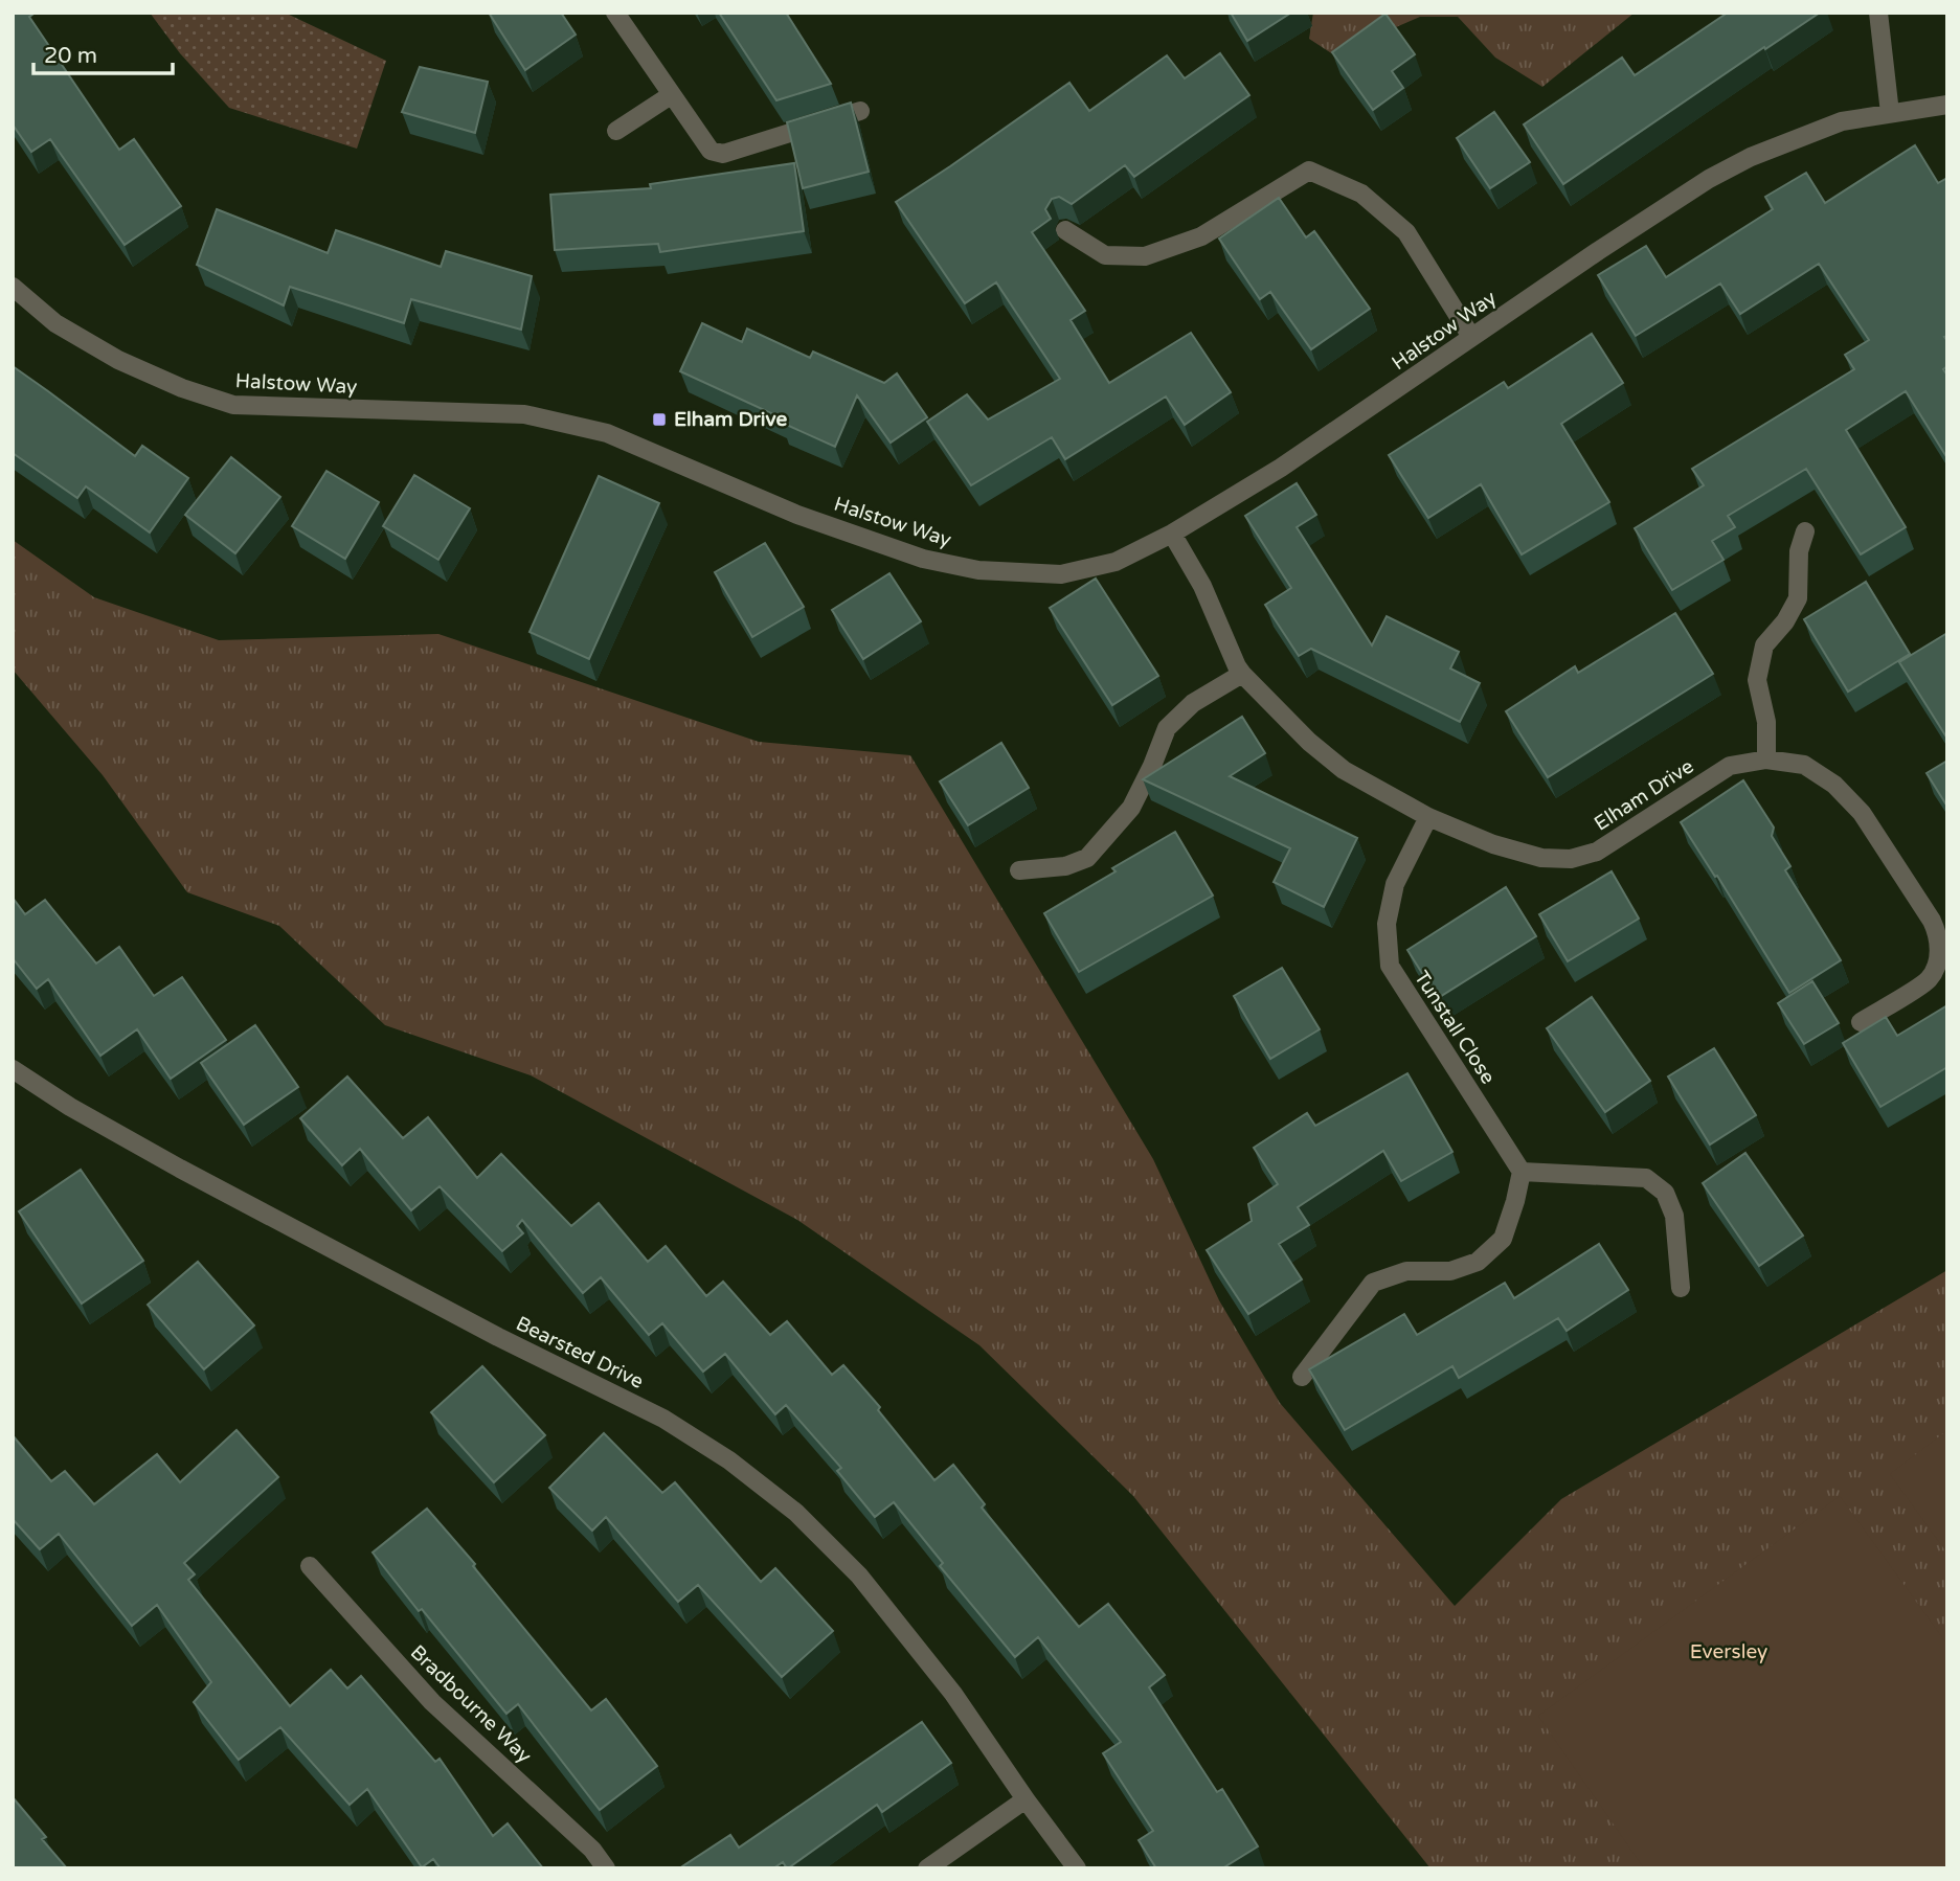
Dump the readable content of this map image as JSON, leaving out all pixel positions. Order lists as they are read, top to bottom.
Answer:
{
  "streets": {
    "street": [
      "Halstow Way",
      "Elham Drive",
      "Tunstall Close",
      "Bearsted Drive",
      "Bradbourne Way"
    ]
  },
  "crossings": [
    ["Halstow Way", "Elham Drive"],
    ["Elham Drive", "Tunstall Close"]
  ],
  "parks": ["Eversley"],
  "places": {
    "transit": ["Elham Drive"]
  },
  "scale_bar": "20 m"
}
